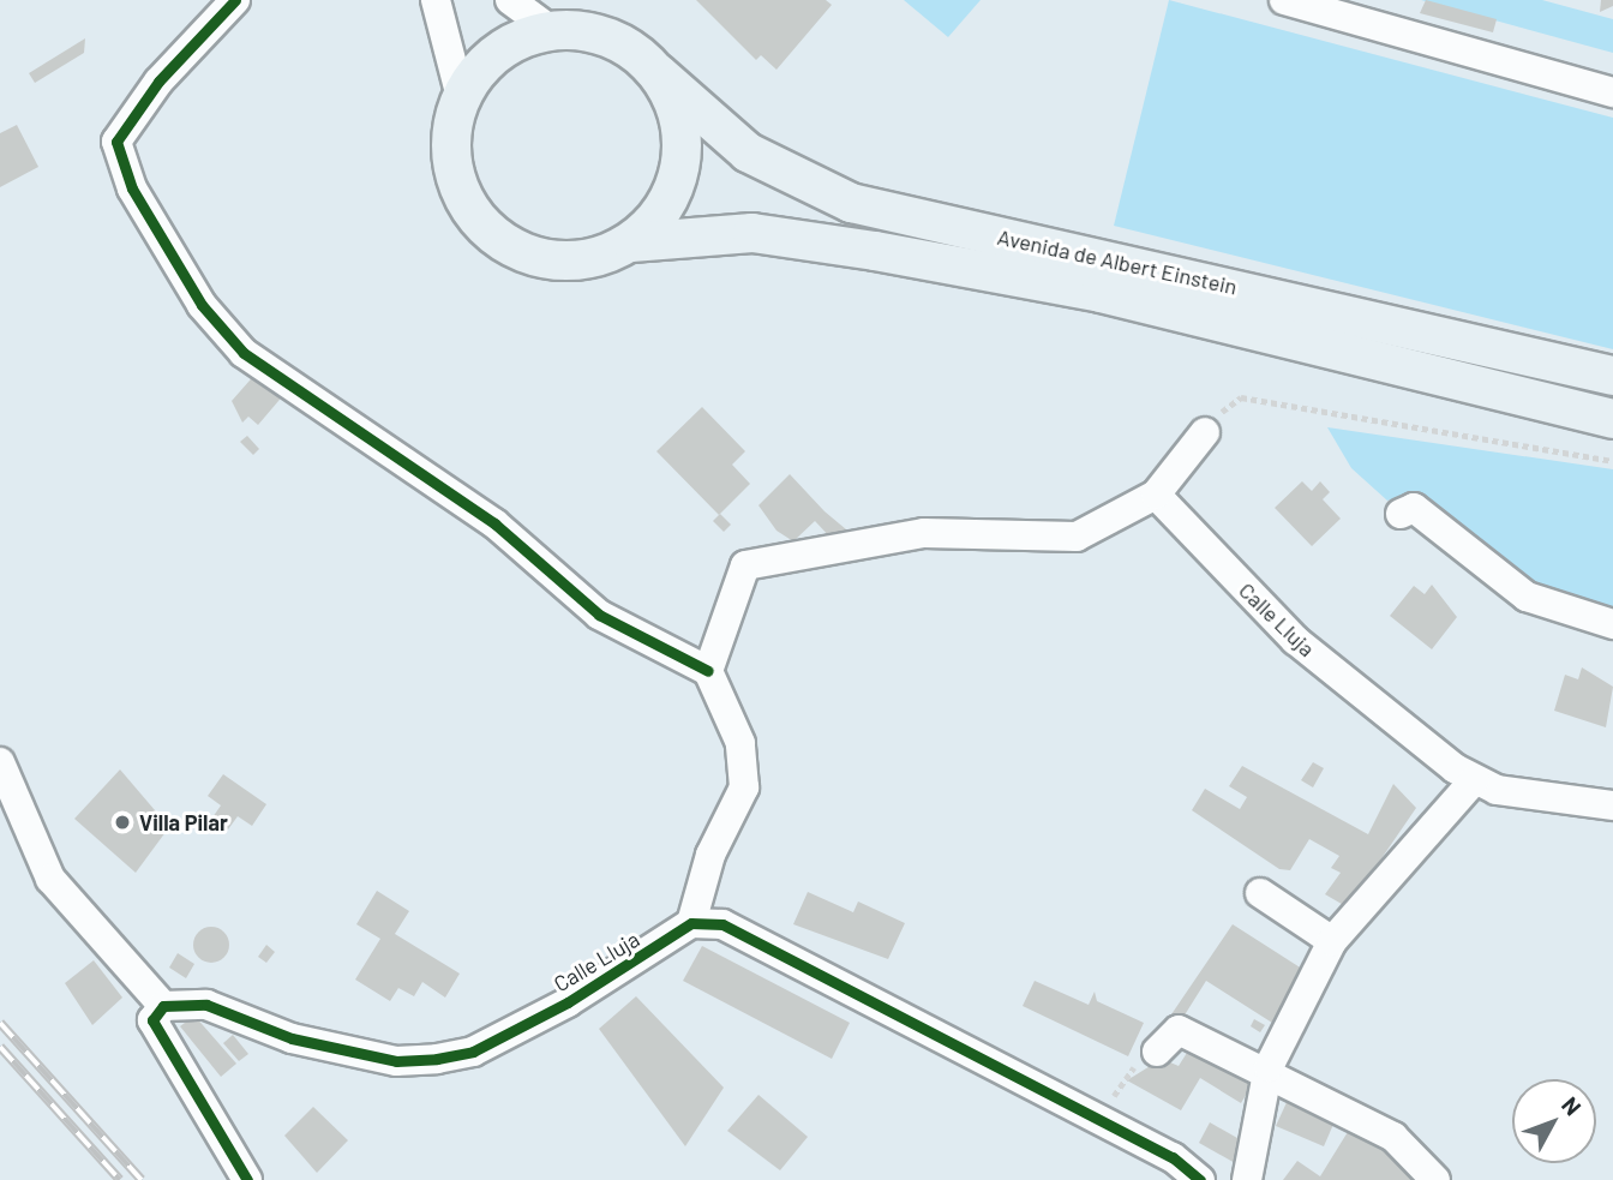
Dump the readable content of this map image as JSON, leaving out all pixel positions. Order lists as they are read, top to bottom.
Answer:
{
  "streets": {
    "main road": ["Avenida de Albert Einstein"],
    "street": ["Calle Lluja"]
  },
  "places": ["Villa Pilar"],
  "north": "top right"
}
